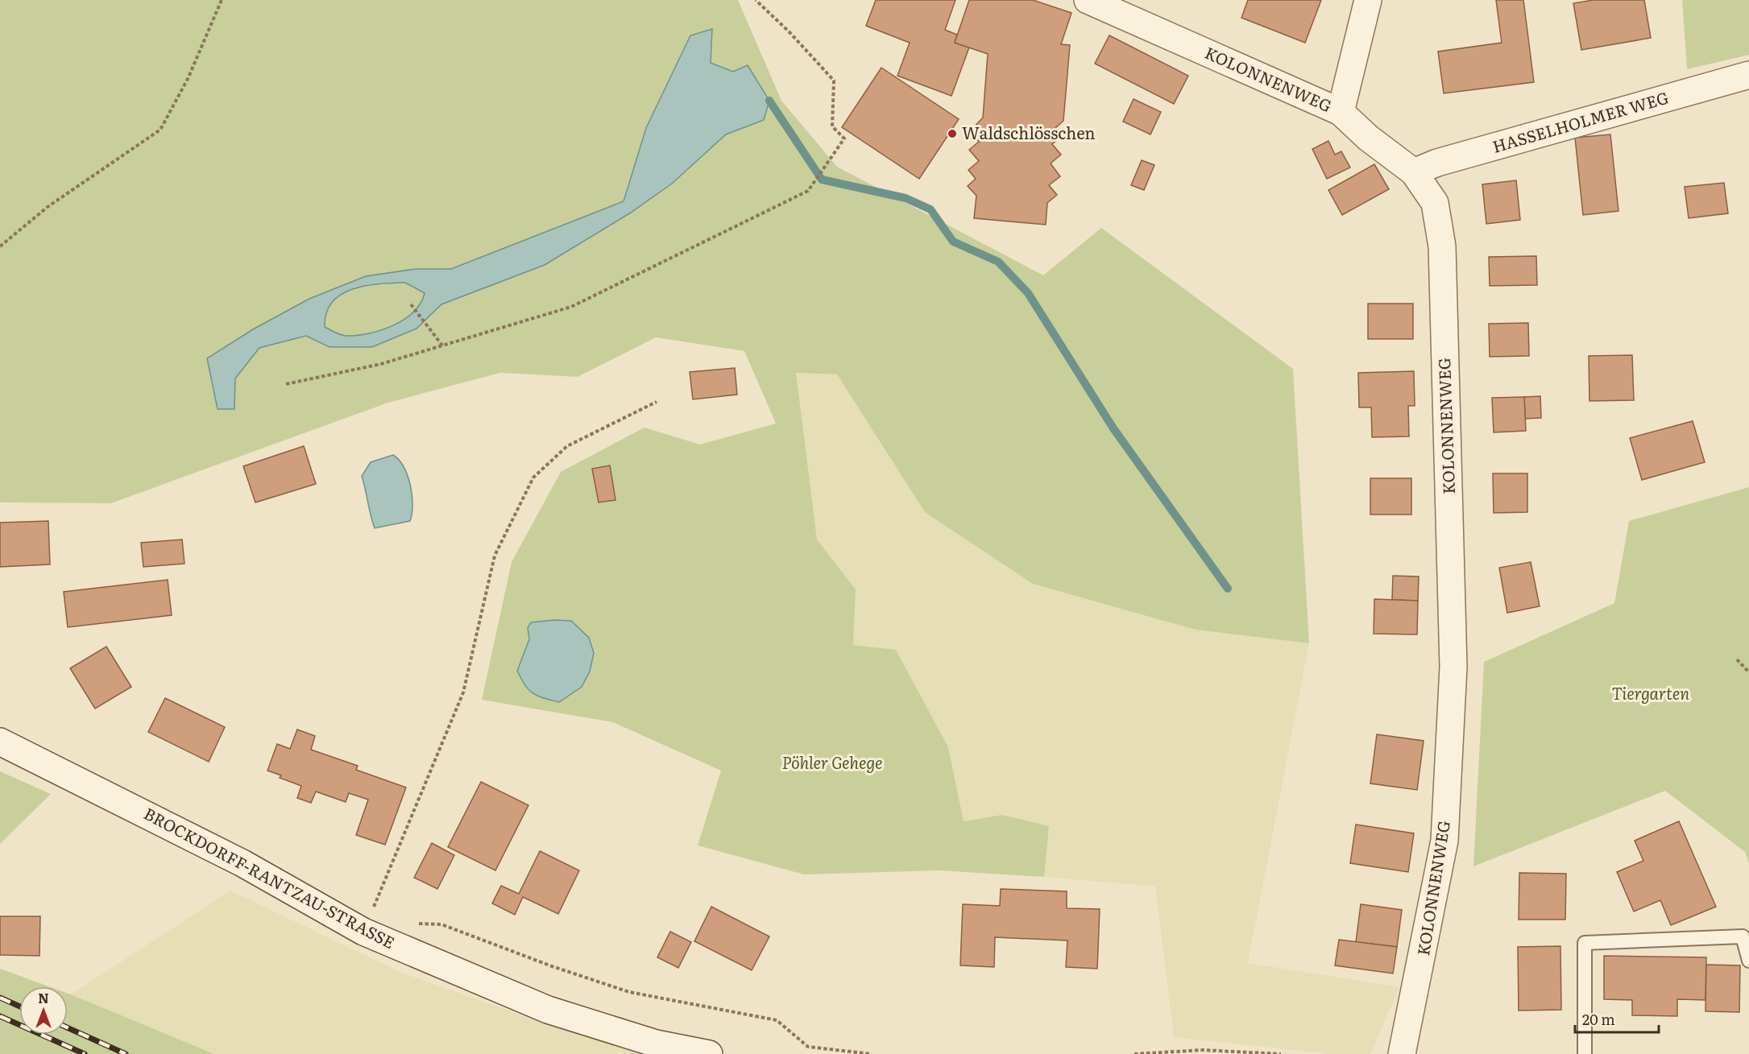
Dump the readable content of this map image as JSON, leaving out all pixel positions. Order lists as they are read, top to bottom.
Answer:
{
  "streets": {
    "street": ["KOLONNENWEG", "HASSELHOLMER WEG", "BROCKDORFF-RANTZAU-STRASSE"]
  },
  "crossings": [
    ["KOLONNENWEG", "HASSELHOLMER WEG"]
  ],
  "parks": ["Tiergarten", "Pöhler Gehege"],
  "places": ["Waldschlösschen"],
  "scale_bar": "20 m",
  "north": "top"
}
